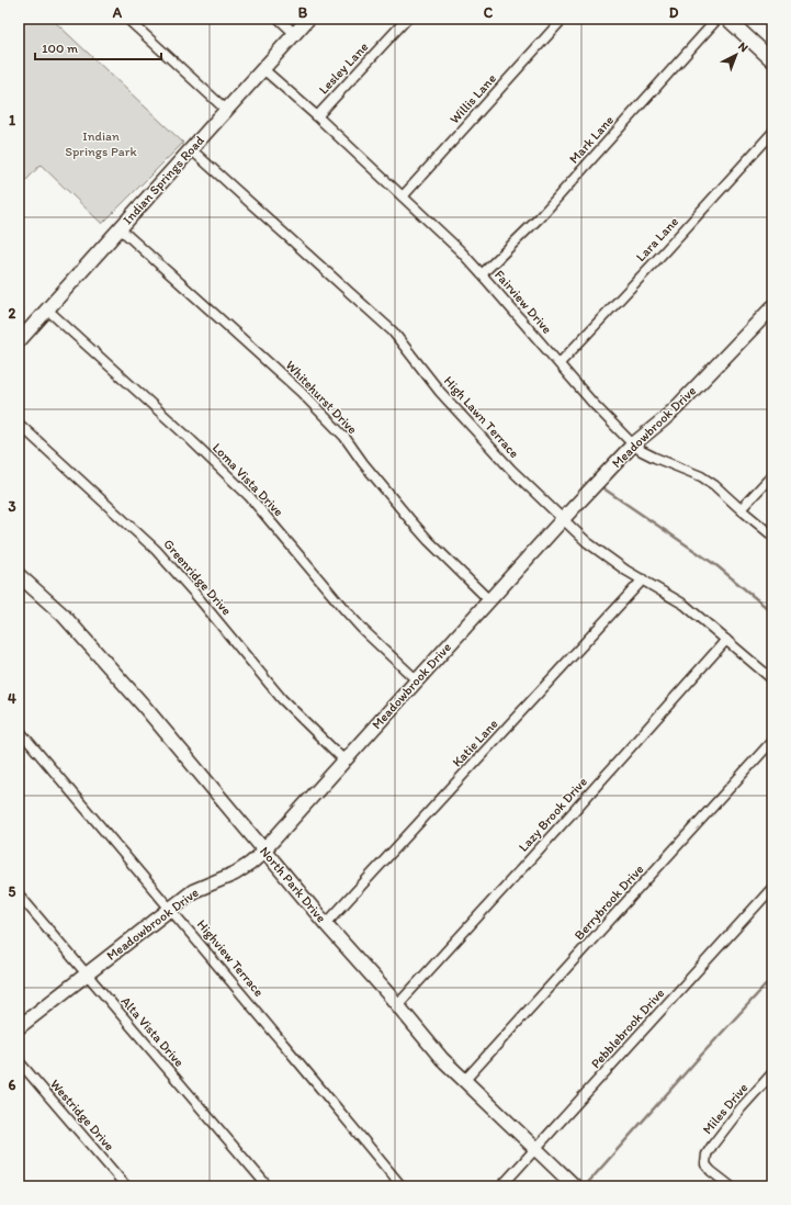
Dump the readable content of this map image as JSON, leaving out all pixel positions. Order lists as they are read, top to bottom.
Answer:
{
  "streets": {
    "street": [
      "Lesley Lane",
      "Willis Lane",
      "Mark Lane",
      "Indian Springs Road",
      "Lara Lane",
      "Fairview Drive",
      "Whitehurst Drive",
      "High Lawn Terrace",
      "Meadowbrook Drive",
      "Loma Vista Drive",
      "Greenridge Drive",
      "Katie Lane",
      "Lazy Brook Drive",
      "North Park Drive",
      "Berrybrook Drive",
      "Highview Terrace",
      "Pebblebrook Drive",
      "Alta Vista Drive",
      "Miles Drive",
      "Westridge Drive"
    ]
  },
  "crossings": [
    ["Lesley Lane", "Fairview Drive"],
    ["Willis Lane", "Fairview Drive"],
    ["Mark Lane", "Fairview Drive"],
    ["Indian Springs Road", "Fairview Drive"],
    ["Indian Springs Road", "Whitehurst Drive"],
    ["Indian Springs Road", "High Lawn Terrace"],
    ["Indian Springs Road", "Loma Vista Drive"],
    ["Lara Lane", "Fairview Drive"],
    ["Fairview Drive", "Meadowbrook Drive"],
    ["Whitehurst Drive", "Meadowbrook Drive"],
    ["High Lawn Terrace", "Meadowbrook Drive"],
    ["High Lawn Terrace", "Katie Lane"],
    ["High Lawn Terrace", "Lazy Brook Drive"],
    ["Meadowbrook Drive", "Loma Vista Drive"],
    ["Meadowbrook Drive", "Greenridge Drive"],
    ["Meadowbrook Drive", "North Park Drive"],
    ["Meadowbrook Drive", "Highview Terrace"],
    ["Meadowbrook Drive", "Alta Vista Drive"],
    ["Katie Lane", "North Park Drive"],
    ["Lazy Brook Drive", "North Park Drive"],
    ["North Park Drive", "Berrybrook Drive"],
    ["North Park Drive", "Pebblebrook Drive"]
  ],
  "parks": ["Indian Springs Park"],
  "scale_bar": "100 m",
  "north": "top right",
  "grid": {
    "columns": [
      "A",
      "B",
      "C",
      "D"
    ],
    "rows": [
      "1",
      "2",
      "3",
      "4",
      "5",
      "6"
    ]
  }
}
